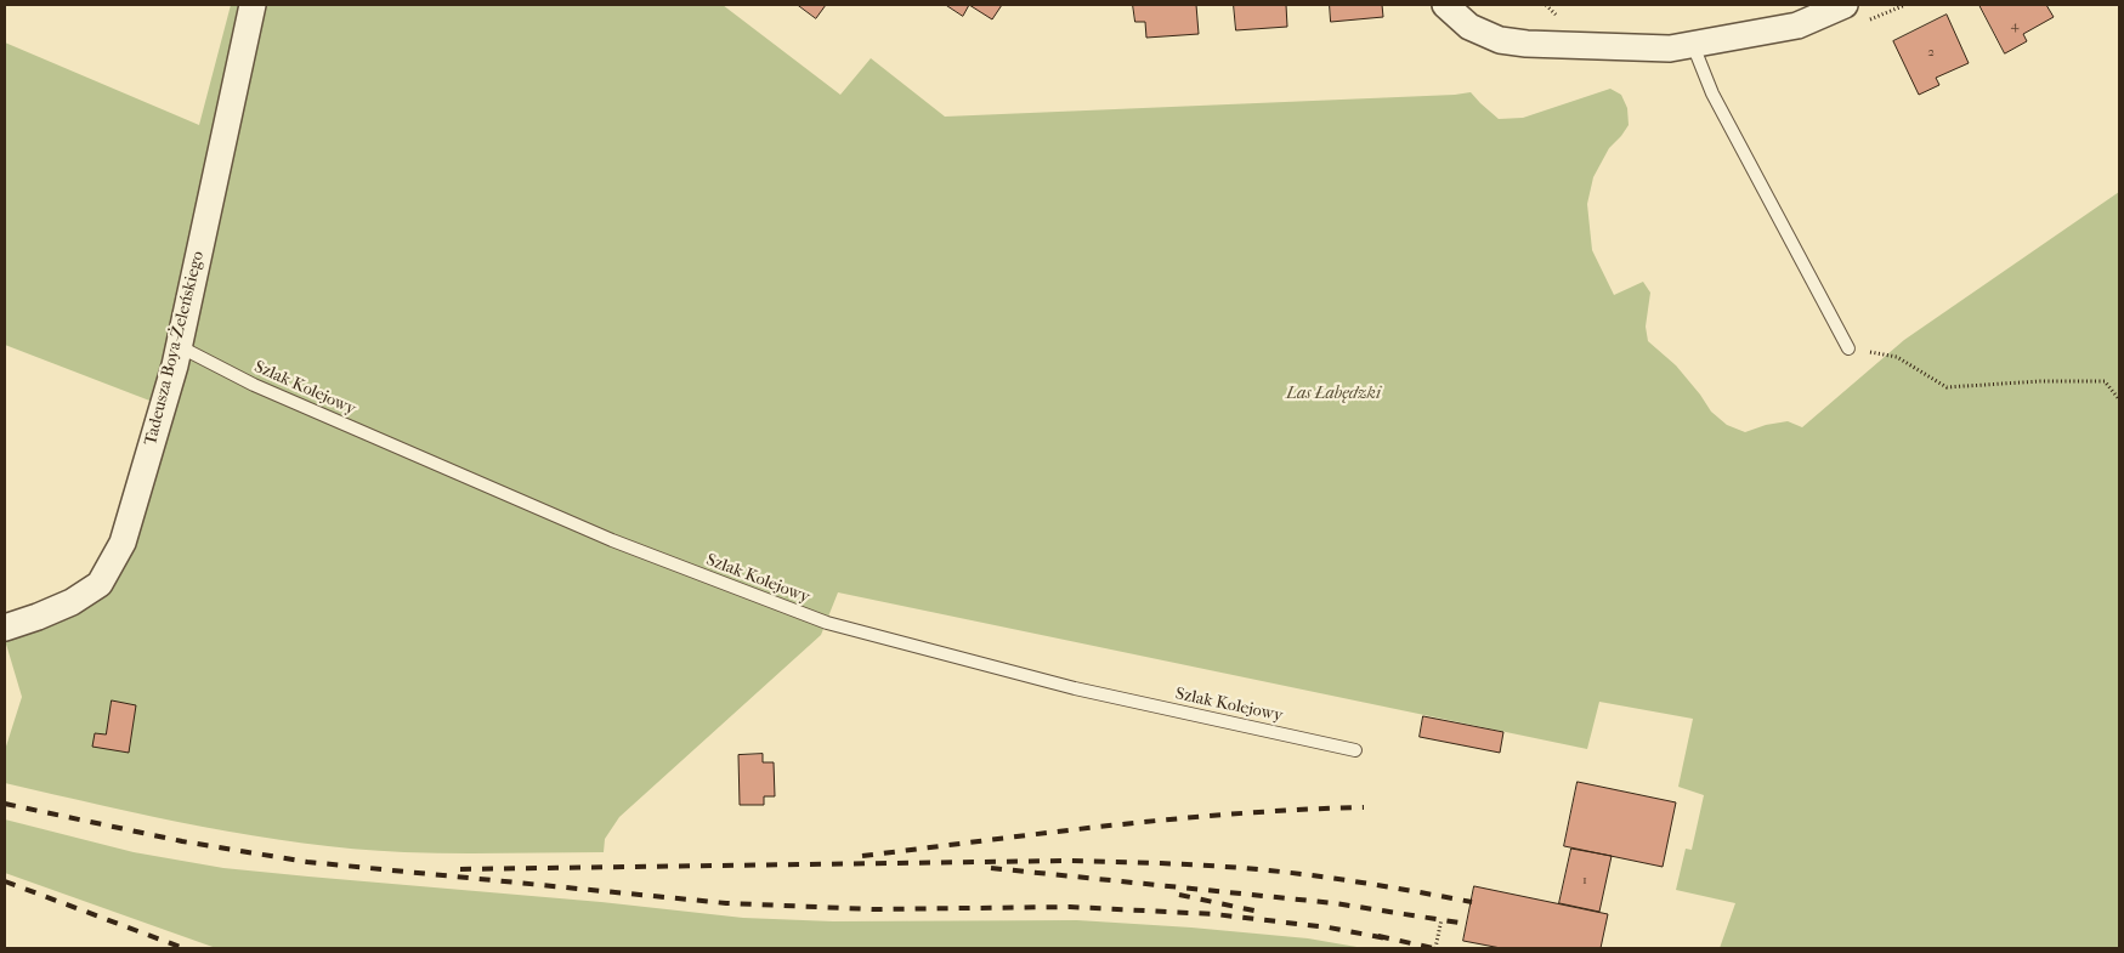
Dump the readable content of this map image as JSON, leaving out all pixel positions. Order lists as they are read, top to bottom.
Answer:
{
  "streets": {
    "street": ["Tadeusza Boya-Żeleńskiego"],
    "lane": ["Szlak Kolejowy"]
  },
  "crossings": [
    ["Tadeusza Boya-Żeleńskiego", "Szlak Kolejowy"]
  ],
  "parks": ["Las Łabędzki"],
  "house_numbers": ["4", "2", "1"]
}
